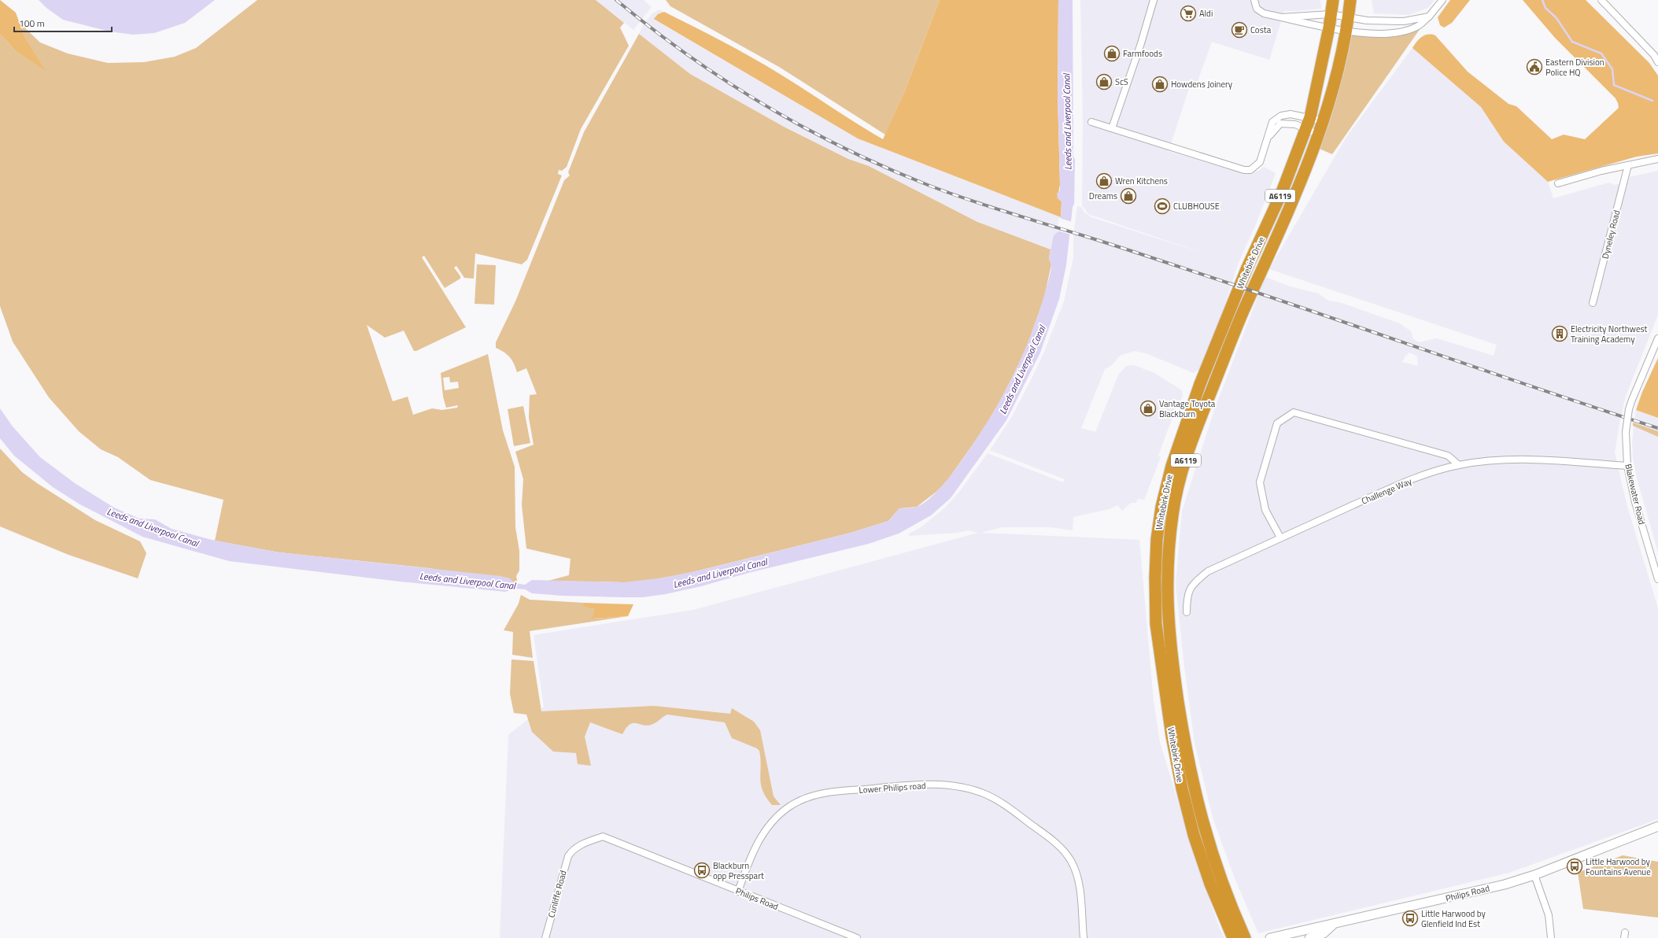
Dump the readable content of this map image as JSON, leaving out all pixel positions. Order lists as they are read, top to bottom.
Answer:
{
  "streets": {
    "highway": ["A6119", "Whitebirk Drive"],
    "street": [
      "Dyneley Road",
      "Challenge Way",
      "Blakewater Road",
      "Lower Philips road",
      "Philips Road",
      "Cunliffe Road"
    ]
  },
  "crossings": [
    ["Challenge Way", "Blakewater Road"],
    ["Lower Philips road", "Philips Road"],
    ["Philips Road", "Cunliffe Road"]
  ],
  "water": ["Leeds and Liverpool Canal"],
  "places": {
    "supermarket": ["Aldi"],
    "cafe": ["Costa"],
    "shop": [
      "Farmfoods",
      "ScS",
      "Howdens Joinery",
      "Wren Kitchens",
      "Dreams",
      "Vantage Toyota Blackburn"
    ],
    "public building": ["Eastern Division Police HQ"],
    "sports": ["CLUBHOUSE"],
    "building": ["Electricity Northwest Training Academy"],
    "bus stop": ["Little Harwood by Fountains Avenue", "Blackburn opp Presspart", "Little Harwood by Glenfield Ind Est"]
  },
  "scale_bar": "100 m"
}
